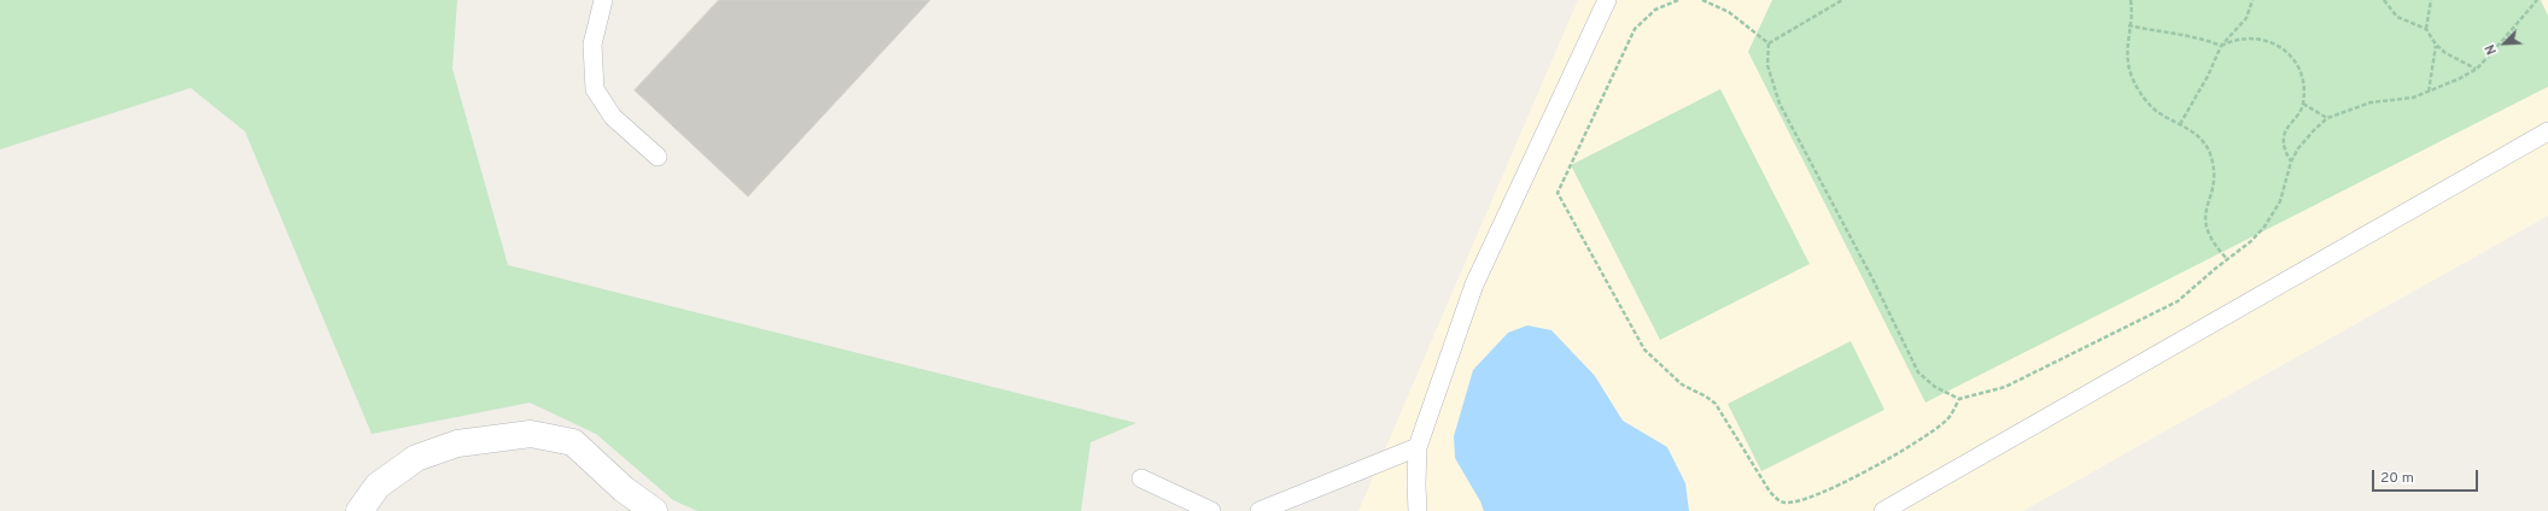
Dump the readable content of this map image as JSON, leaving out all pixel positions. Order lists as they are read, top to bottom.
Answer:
{
  "scale_bar": "20 m",
  "north": "bottom left"
}
